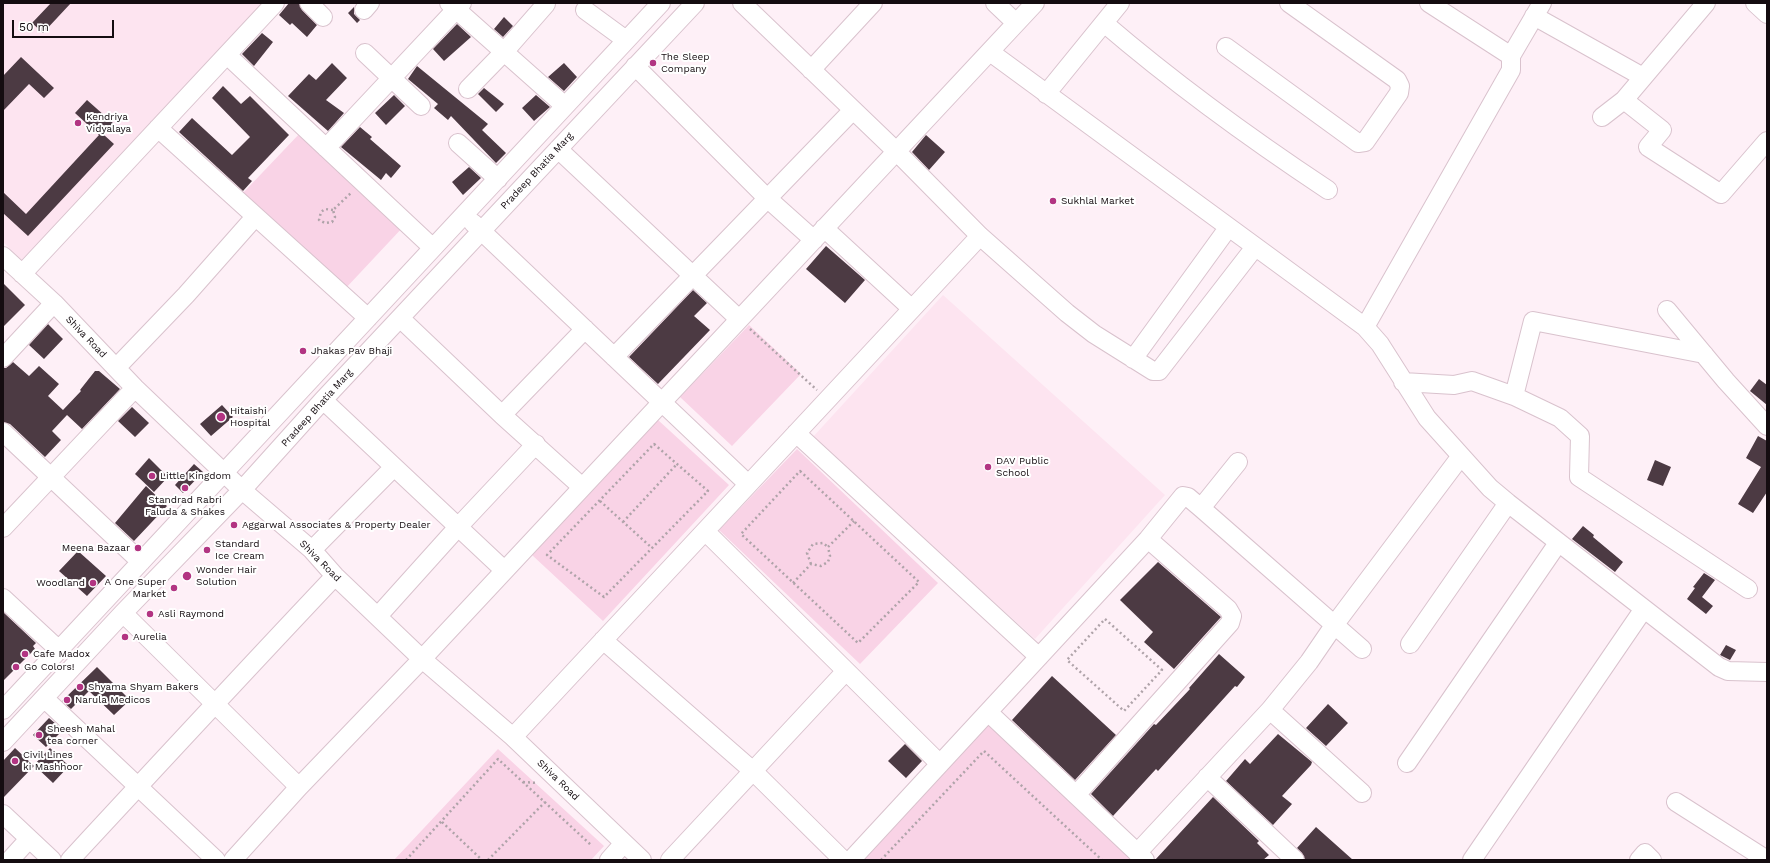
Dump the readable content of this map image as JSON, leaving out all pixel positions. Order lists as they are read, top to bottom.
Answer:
{
  "streets": {
    "street": ["Pradeep Bhatia Marg", "Shiva Road"]
  },
  "crossings": [
    ["Pradeep Bhatia Marg", "Shiva Road"]
  ],
  "places": [
    "The Sleep Company",
    "Kendriya Vidyalaya",
    "Sukhlal Market",
    "Jhakas Pav Bhaji",
    "Hitaishi Hospital",
    "DAV Public School",
    "Little Kingdom",
    "Standrad Rabri Faluda & Shakes",
    "Aggarwal Associates & Property Dealer",
    "Meena Bazaar",
    "Standard Ice Cream",
    "Wonder Hair Solution",
    "Woodland",
    "A One Super Market",
    "Asli Raymond",
    "Aurelia",
    "Cafe Madox",
    "Go Colors!",
    "Shyama Shyam Bakers",
    "Narula Medicos",
    "Sheesh Mahal tea corner",
    "Civil Lines ki Mashhoor"
  ],
  "scale_bar": "50 m"
}
